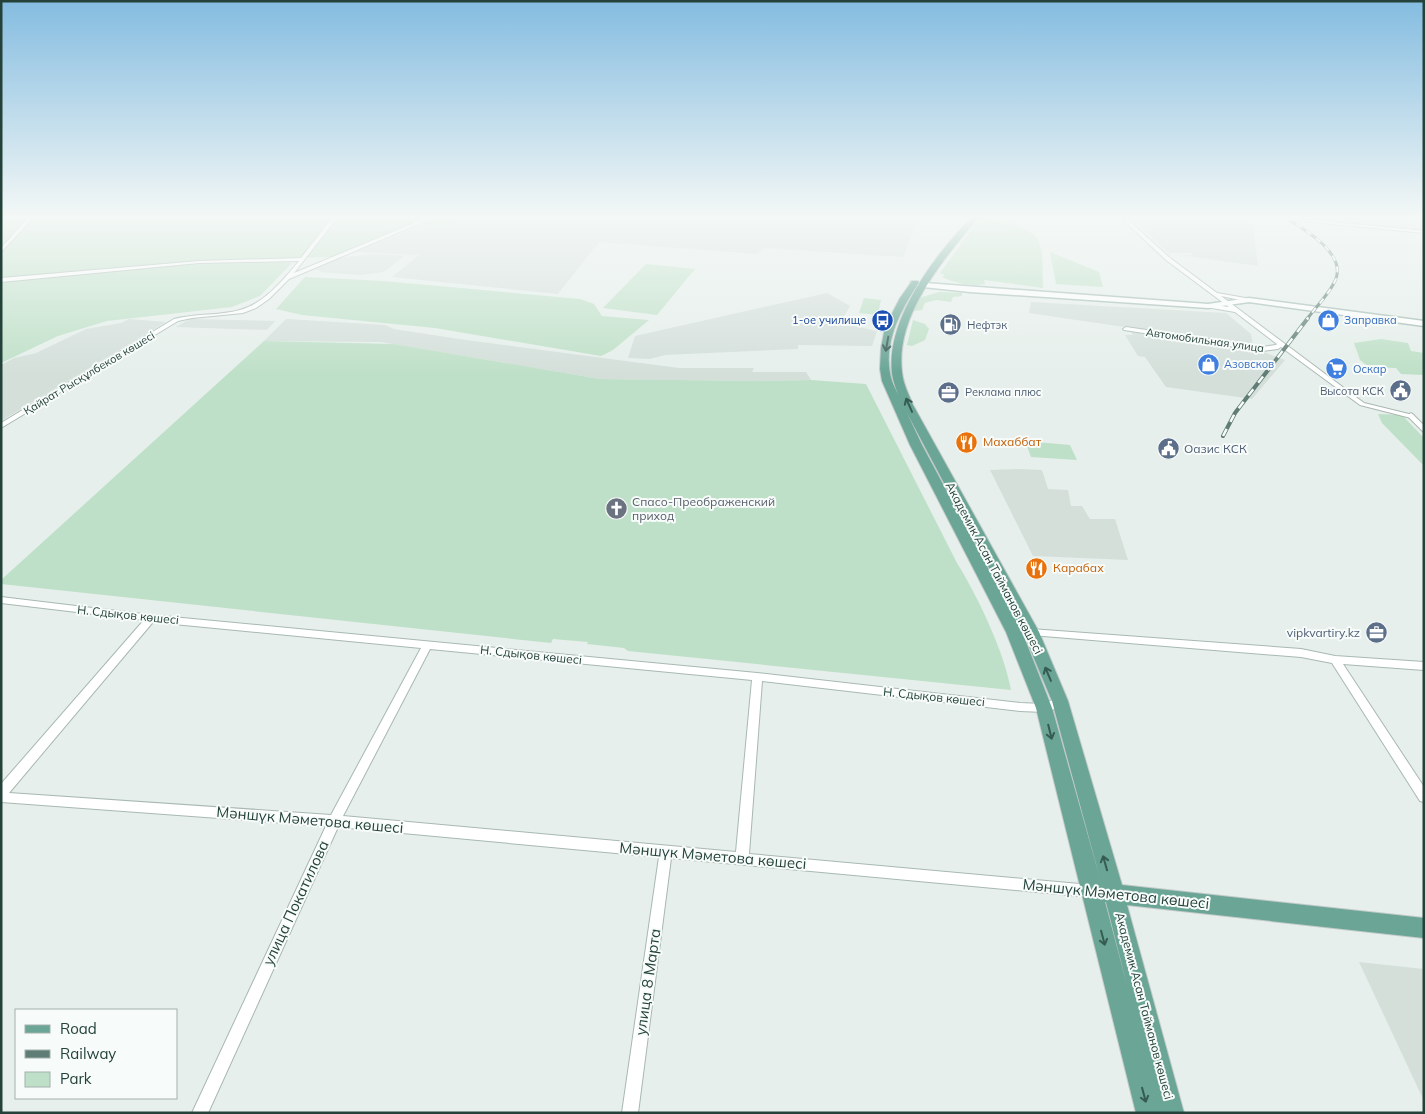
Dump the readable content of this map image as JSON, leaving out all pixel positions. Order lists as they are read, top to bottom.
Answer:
{
  "streets": {
    "main road": ["Академик Асан Тайманов көшесі", "Мәншүк Мәметова көшесі"],
    "street": [
      "Автомобильная улица",
      "Қайрат Рысқұлбеков көшесі",
      "Н. Сдықов көшесі",
      "улица Покатилова",
      "улица 8 Марта"
    ]
  },
  "crossings": [
    ["Академик Асан Тайманов көшесі", "Н. Сдықов көшесі"],
    ["Академик Асан Тайманов көшесі", "Мәншүк Мәметова көшесі"],
    ["Н. Сдықов көшесі", "улица Покатилова"],
    ["Мәншүк Мәметова көшесі", "улица Покатилова"],
    ["Мәншүк Мәметова көшесі", "улица 8 Марта"]
  ],
  "places": {
    "bus stop": ["1-ое училище"],
    "shop": ["Заправка", "Азовсков"],
    "fuel station": ["Нефтэк"],
    "supermarket": ["Оскар"],
    "public building": ["Высота КСК", "Оазис КСК"],
    "office": ["Реклама плюс", "vipkvartiry.kz"],
    "restaurant": ["Махаббат", "Карабах"],
    "church": ["Спасо-Преображенский приход"]
  },
  "legend": ["Road", "Railway", "Park"]
}
